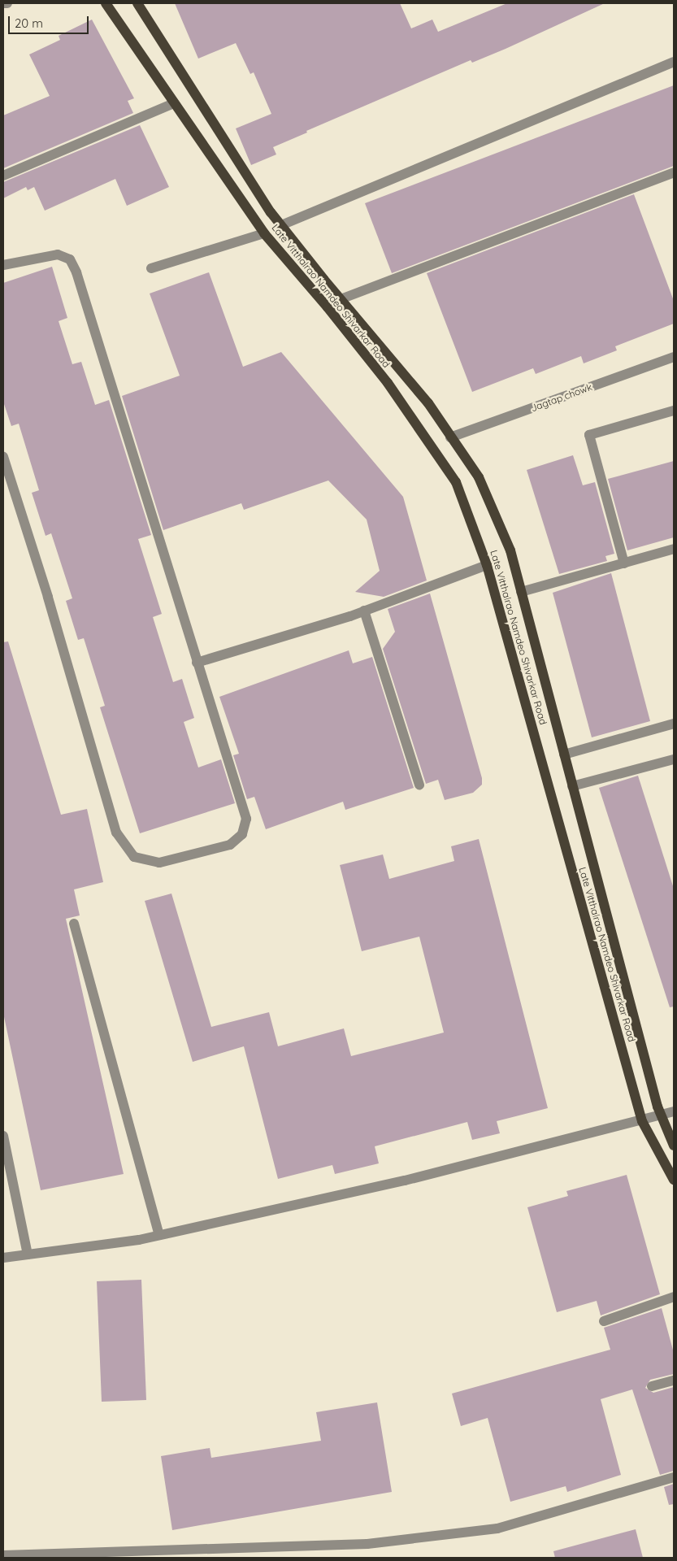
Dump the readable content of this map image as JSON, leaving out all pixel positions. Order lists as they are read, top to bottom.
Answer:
{
  "streets": {
    "main road": ["Late Vitthalrao Namdeo Shivarkar Road"],
    "street": ["Jagtap chowk"]
  },
  "crossings": [
    ["Late Vitthalrao Namdeo Shivarkar Road", "Jagtap chowk"]
  ],
  "scale_bar": "20 m"
}
